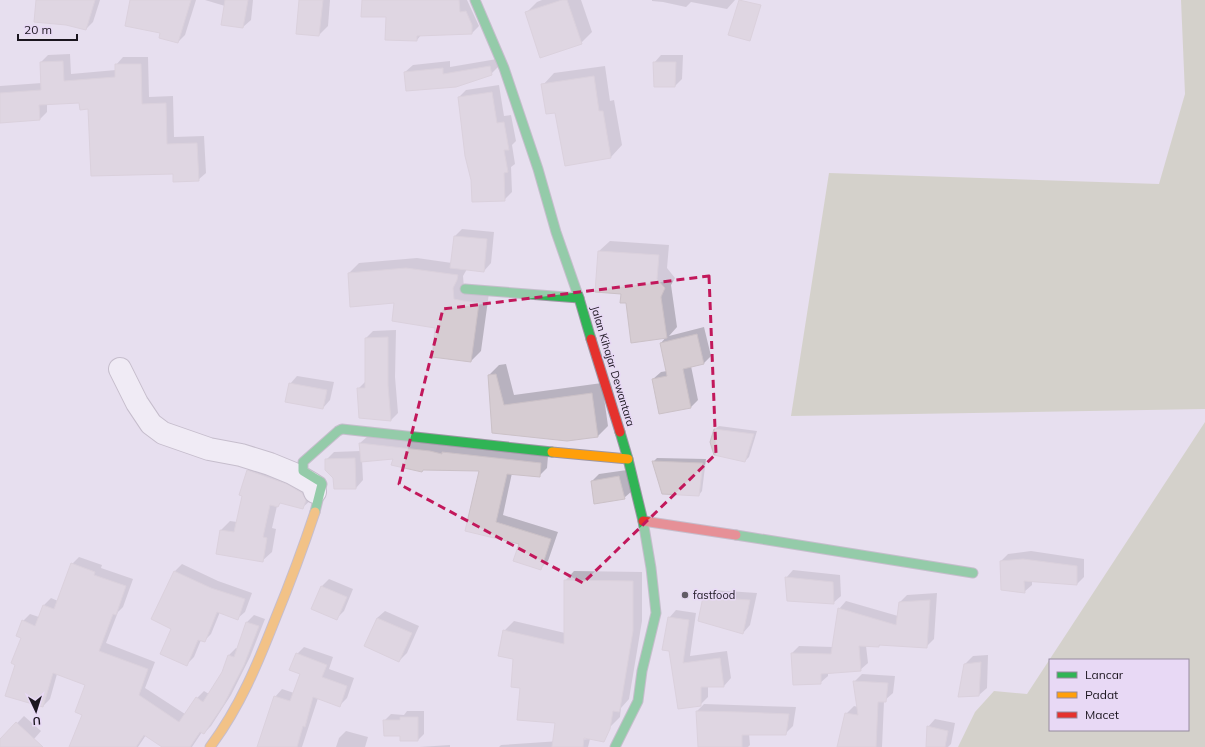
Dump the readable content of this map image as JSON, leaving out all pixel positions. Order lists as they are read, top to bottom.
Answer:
{
  "streets": {
    "street": ["Jalan Kihajar Dewantara"]
  },
  "places": ["fastfood"],
  "legend": ["Lancar", "Padat", "Macet"],
  "scale_bar": "20 m",
  "north": "bottom"
}
